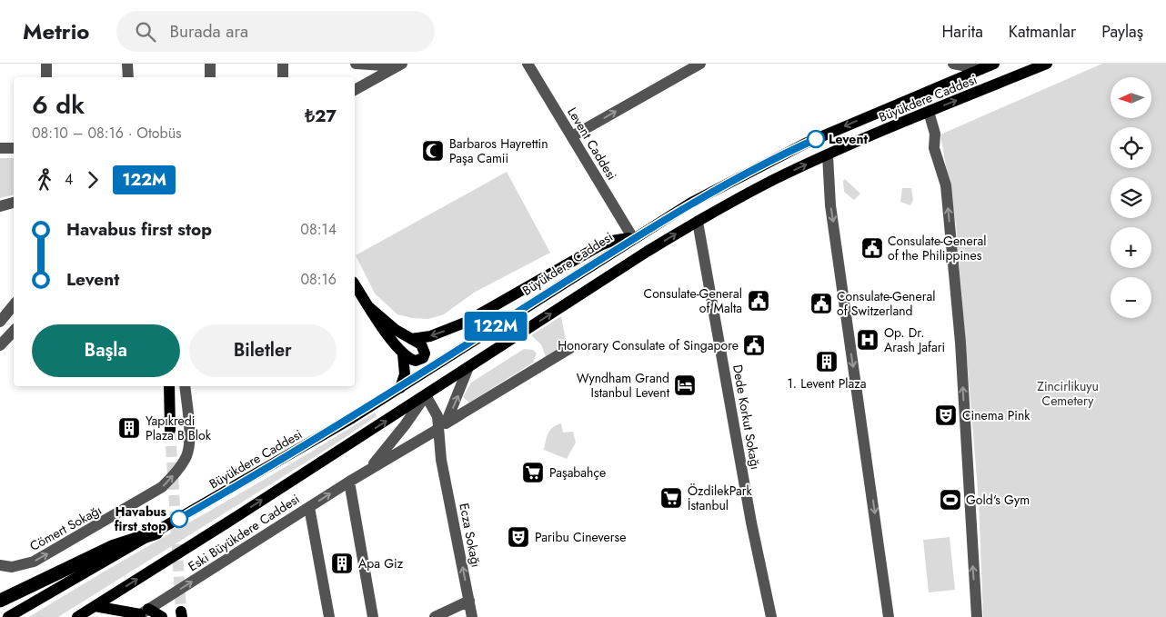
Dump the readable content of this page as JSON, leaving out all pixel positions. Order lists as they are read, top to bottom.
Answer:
{
  "streets": {
    "main road": ["Büyükdere Caddesi"],
    "street": [
      "Levent Caddesi",
      "Dede Korkut Sokağı",
      "Cömert Sokağı",
      "Eski Büyükdere Caddesi",
      "Ecza Sokağı"
    ]
  },
  "crossings": [
    ["Büyükdere Caddesi", "Levent Caddesi"],
    ["Büyükdere Caddesi", "Dede Korkut Sokağı"],
    ["Büyükdere Caddesi", "Ecza Sokağı"],
    ["Eski Büyükdere Caddesi", "Ecza Sokağı"]
  ],
  "one_way": ["Cömert Sokağı", "Eski Büyükdere Caddesi"],
  "parks": ["Zincirlikuyu Cemetery"],
  "places": {
    "other": ["Levent", "Havabus first stop"],
    "mosque": ["Barbaros Hayrettin Paşa Camii"],
    "public building": [
      "Consulate-General of the Philippines",
      "Consulate-General of Malta",
      "Consulate-General of Switzerland",
      "Honorary Consulate of Singapore"
    ],
    "hospital": ["Op. Dr. Arash Jafari"],
    "building": ["1. Levent Plaza", "Yapıkredi Plaza B Blok", "Apa Giz"],
    "hotel": ["Wyndham Grand Istanbul Levent"],
    "theatre": ["Cinema Pink", "Paribu Cineverse"],
    "supermarket": ["Paşabahçe", "ÖzdilekPark İstanbul"],
    "sports": ["Gold‘s Gym"]
  },
  "lines": ["bus line 122M"],
  "north": "left",
  "page": {
    "header": "Metrio",
    "search": "Burada ara",
    "nav": ["Harita", "Katmanlar", "Paylaş"],
    "on_map": "122M",
    "map_buttons": ["+", "−"],
    "heading": ["6 dk", "08:10 – 08:16 · Otobüs", "₺27"],
    "legs": ["4", "122M"],
    "list": [
      {
        "name": "Havabus first stop",
        "value": "08:14"
      },
      {
        "name": "Levent",
        "value": "08:16"
      }
    ],
    "buttons": ["Başla", "Biletler"]
  }
}
